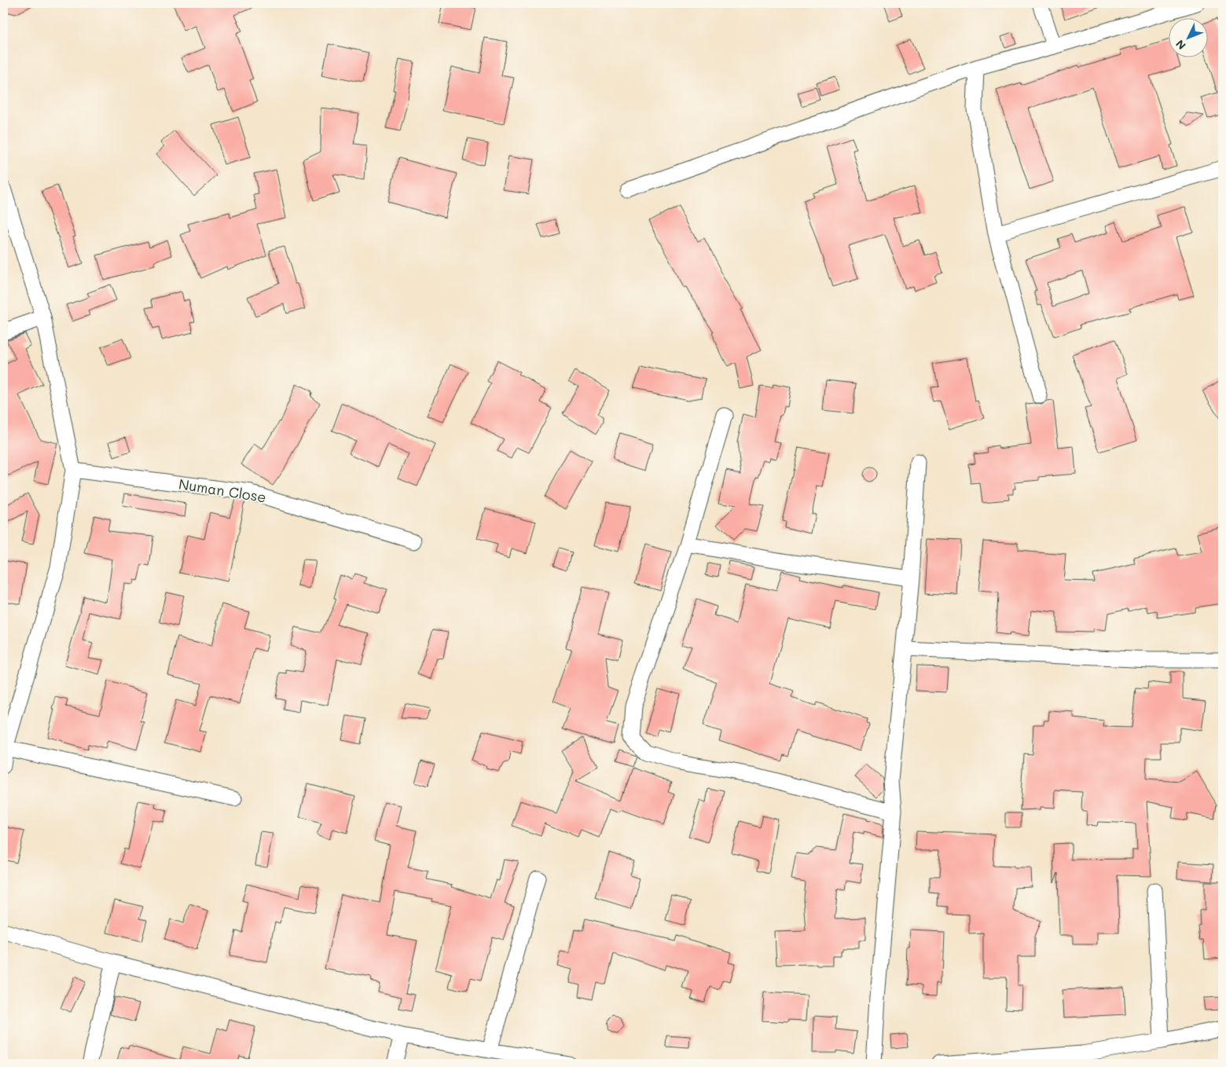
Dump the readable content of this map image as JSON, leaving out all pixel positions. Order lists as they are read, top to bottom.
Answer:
{
  "streets": {
    "street": ["Numan Close"]
  },
  "north": "bottom left"
}
